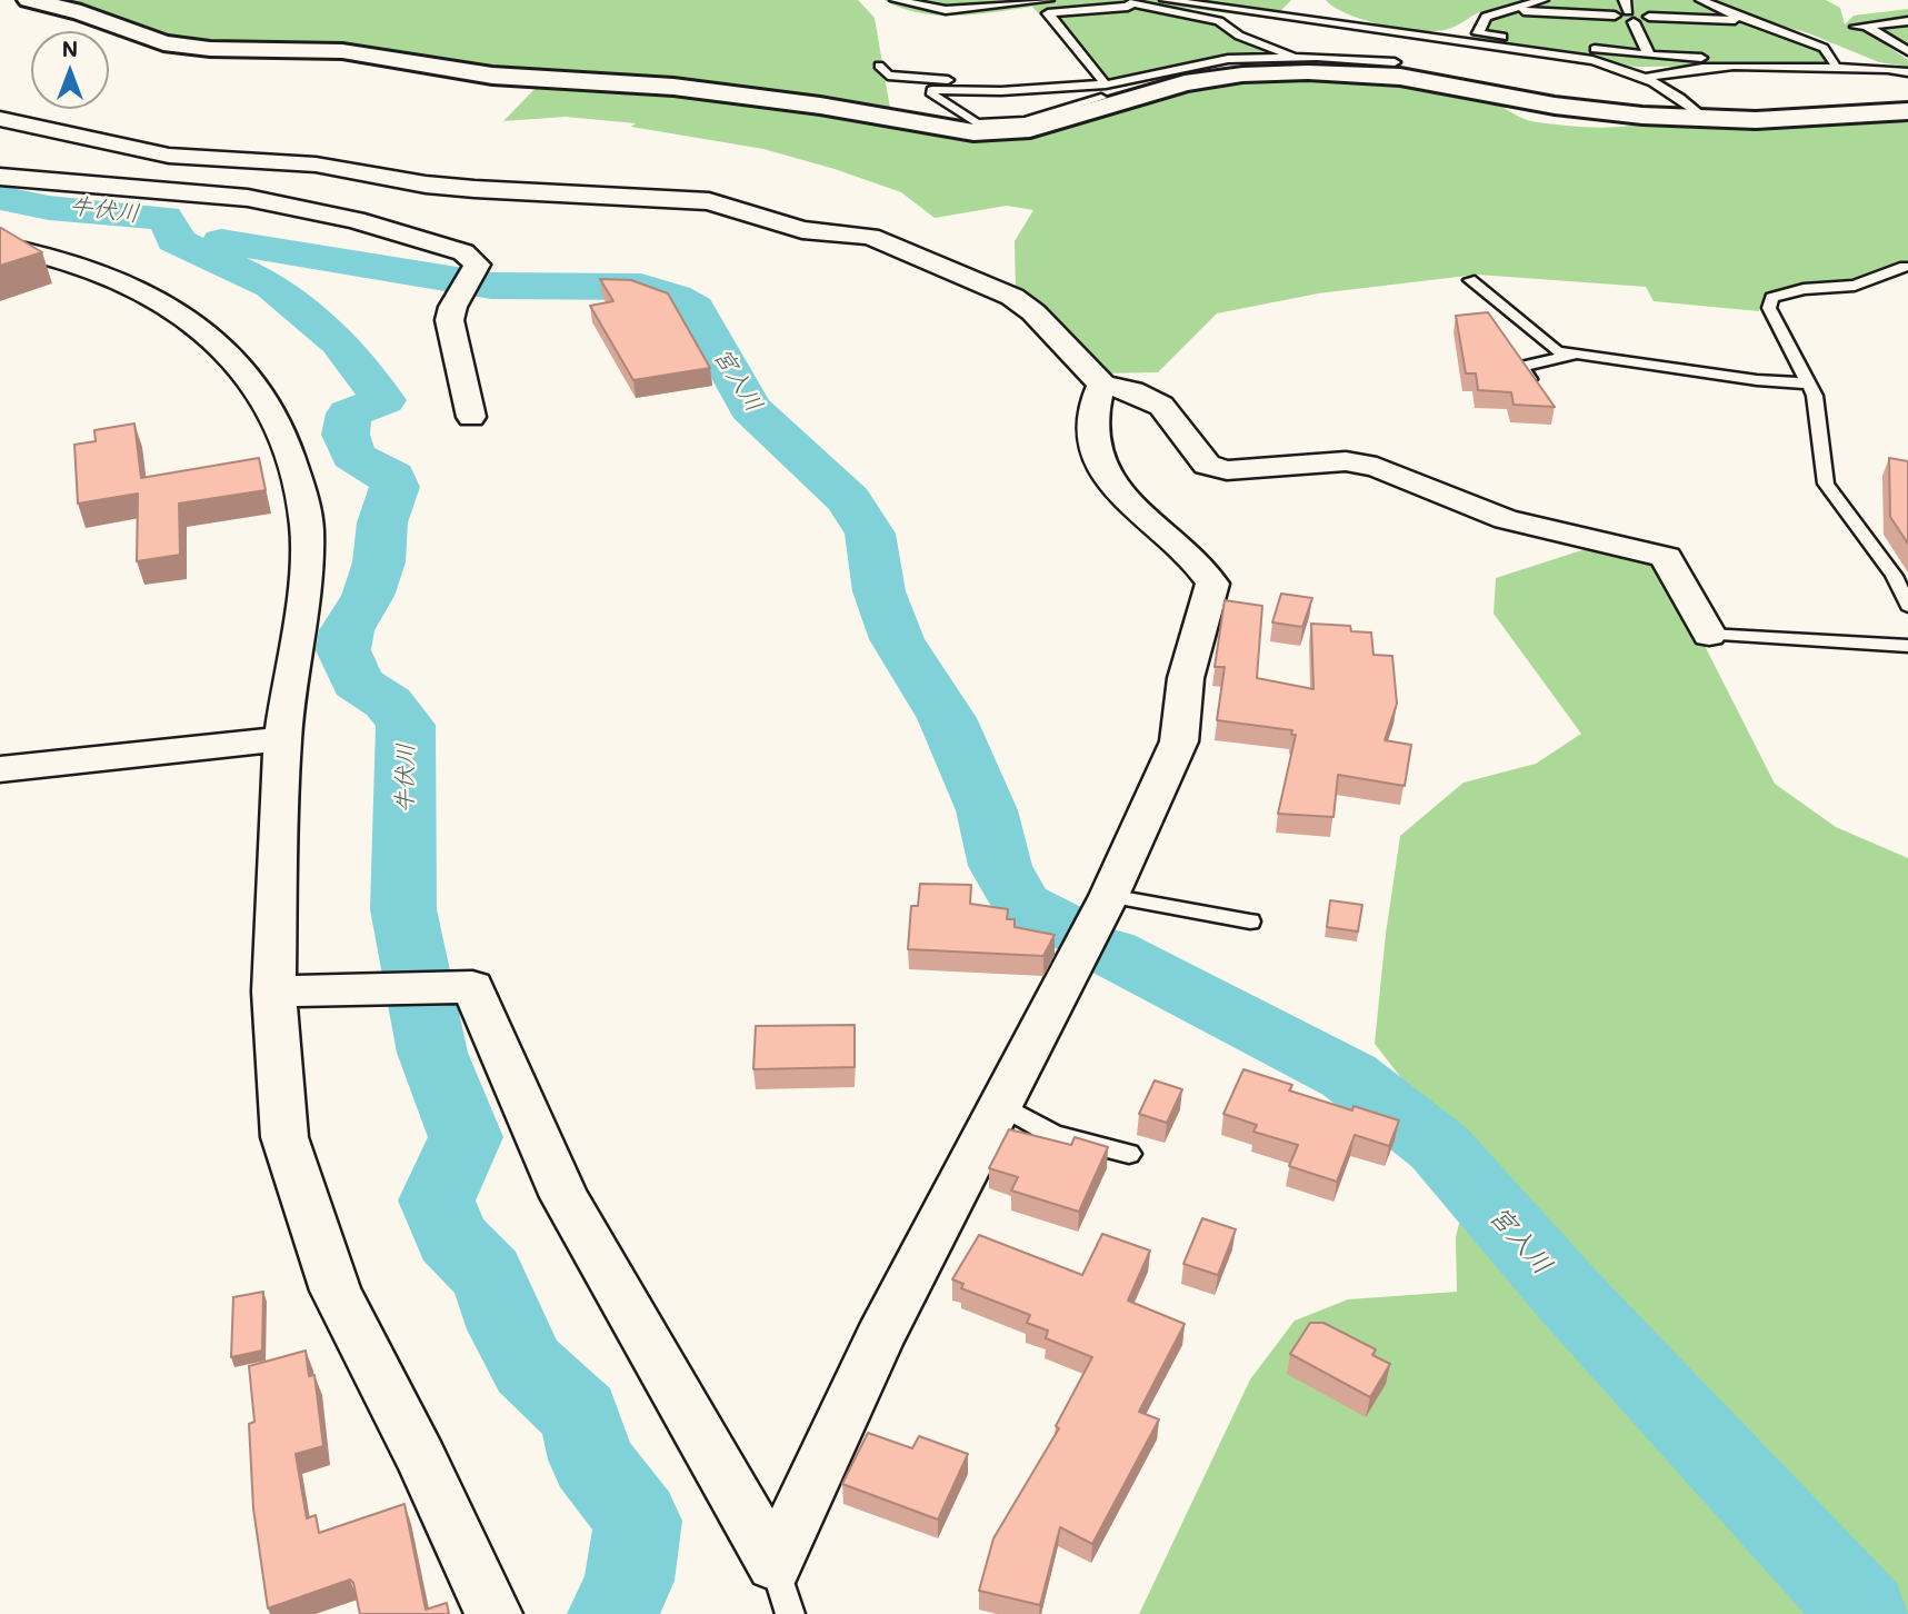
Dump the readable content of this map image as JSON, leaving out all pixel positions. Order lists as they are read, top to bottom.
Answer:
{
  "water": ["牛伏川", "宮入川"],
  "north": "top"
}
